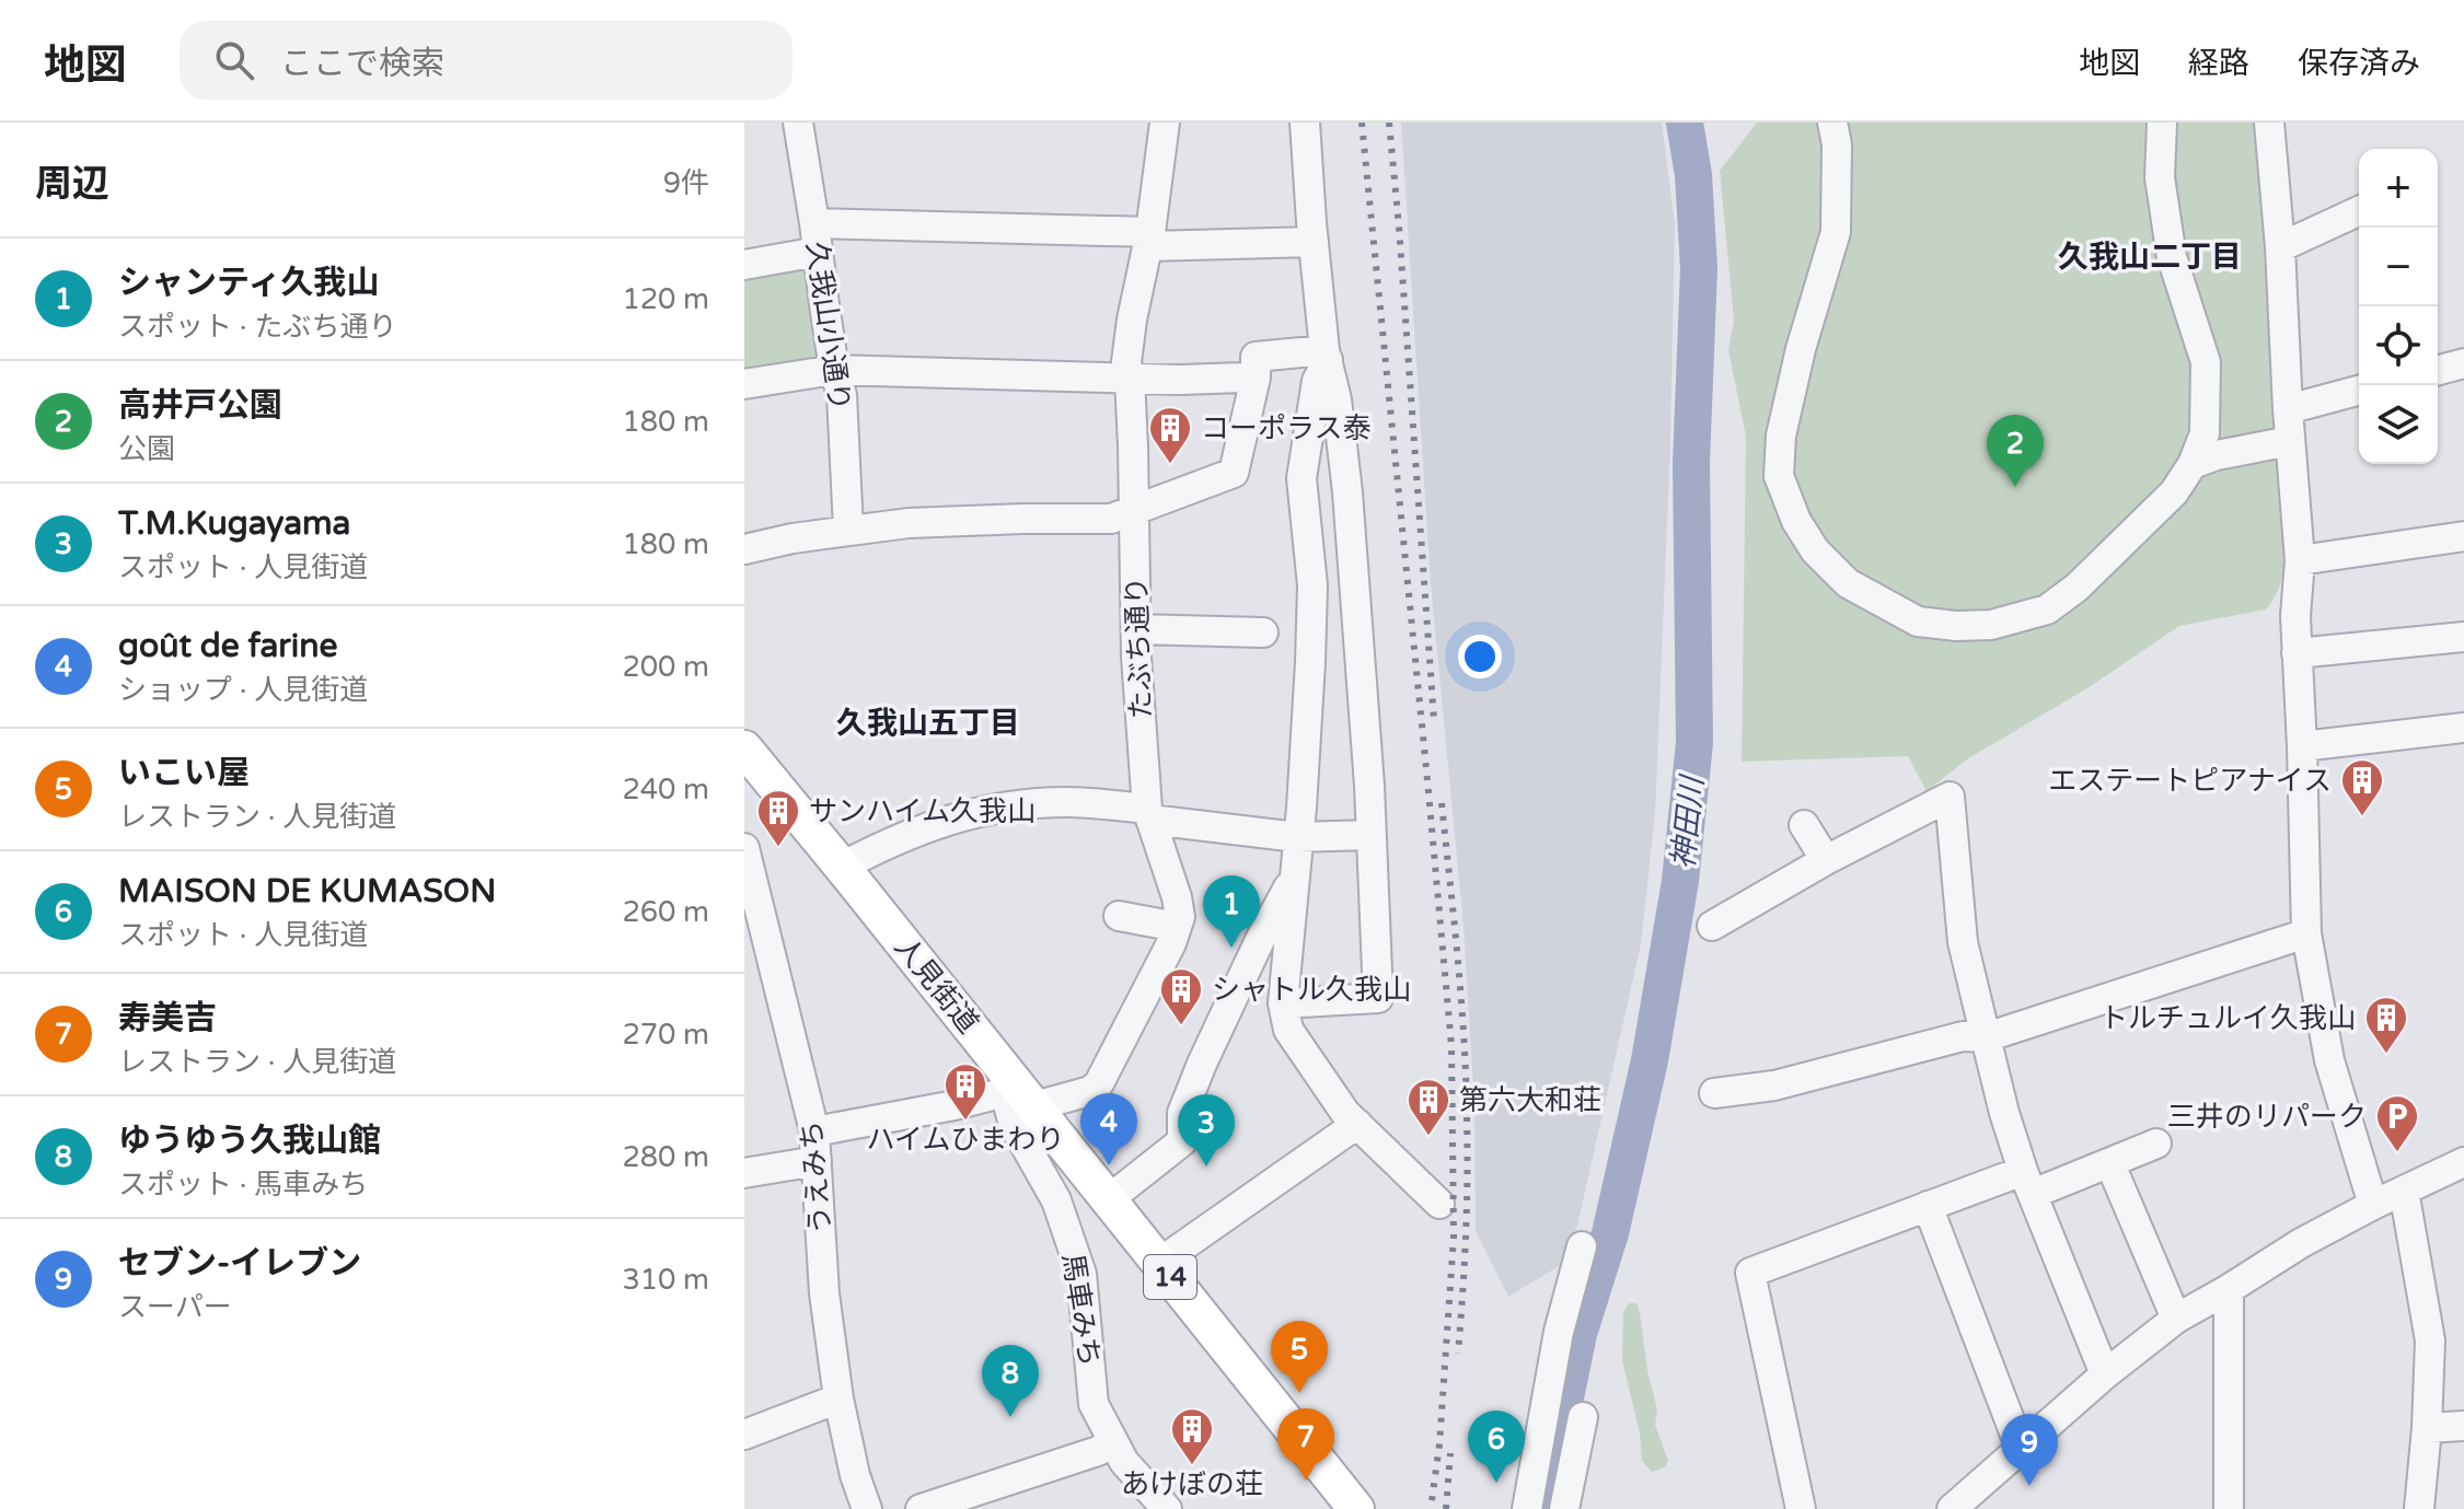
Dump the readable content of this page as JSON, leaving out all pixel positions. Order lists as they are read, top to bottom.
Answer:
{
  "streets": {
    "main road": ["人見街道", "14"],
    "street": [
      "久我山小通り",
      "たぶち通り",
      "うえみち",
      "馬車みち"
    ]
  },
  "crossings": [
    ["たぶち通り", "人見街道"],
    ["たぶち通り", "うえみち"],
    ["たぶち通り", "馬車みち"],
    ["人見街道", "馬車みち"]
  ],
  "districts": ["久我山二丁目", "久我山五丁目"],
  "water": ["神田川"],
  "places": {
    "building": [
      "コーポラス泰",
      "エステートピアナイス",
      "サンハイム久我山",
      "シャトル久我山",
      "トルチュルイ久我山",
      "ハイムひまわり",
      "第六大和荘",
      "あけぼの荘"
    ],
    "parking": ["三井のリパーク"]
  },
  "page": {
    "header": "地図",
    "search": "ここで検索",
    "nav": ["地図", "経路", "保存済み"],
    "heading": ["周辺", "9件"],
    "map_buttons": ["+", "−"],
    "list": [
      {
        "mark": "1",
        "name": "シャンティ久我山",
        "note": "スポット · たぶち通り",
        "value": "120 m"
      },
      {
        "mark": "2",
        "name": "高井戸公園",
        "note": "公園",
        "value": "180 m"
      },
      {
        "mark": "3",
        "name": "T.M.Kugayama",
        "note": "スポット · 人見街道",
        "value": "180 m"
      },
      {
        "mark": "4",
        "name": "goût de farine",
        "note": "ショップ · 人見街道",
        "value": "200 m"
      },
      {
        "mark": "5",
        "name": "いこい屋",
        "note": "レストラン · 人見街道",
        "value": "240 m"
      },
      {
        "mark": "6",
        "name": "MAISON DE KUMASON",
        "note": "スポット · 人見街道",
        "value": "260 m"
      },
      {
        "mark": "7",
        "name": "寿美吉",
        "note": "レストラン · 人見街道",
        "value": "270 m"
      },
      {
        "mark": "8",
        "name": "ゆうゆう久我山館",
        "note": "スポット · 馬車みち",
        "value": "280 m"
      },
      {
        "mark": "9",
        "name": "セブン-イレブン",
        "note": "スーパー",
        "value": "310 m"
      }
    ],
    "pins": [
      "2",
      "1",
      "4",
      "3",
      "5",
      "8",
      "7",
      "6",
      "9"
    ]
  }
}
